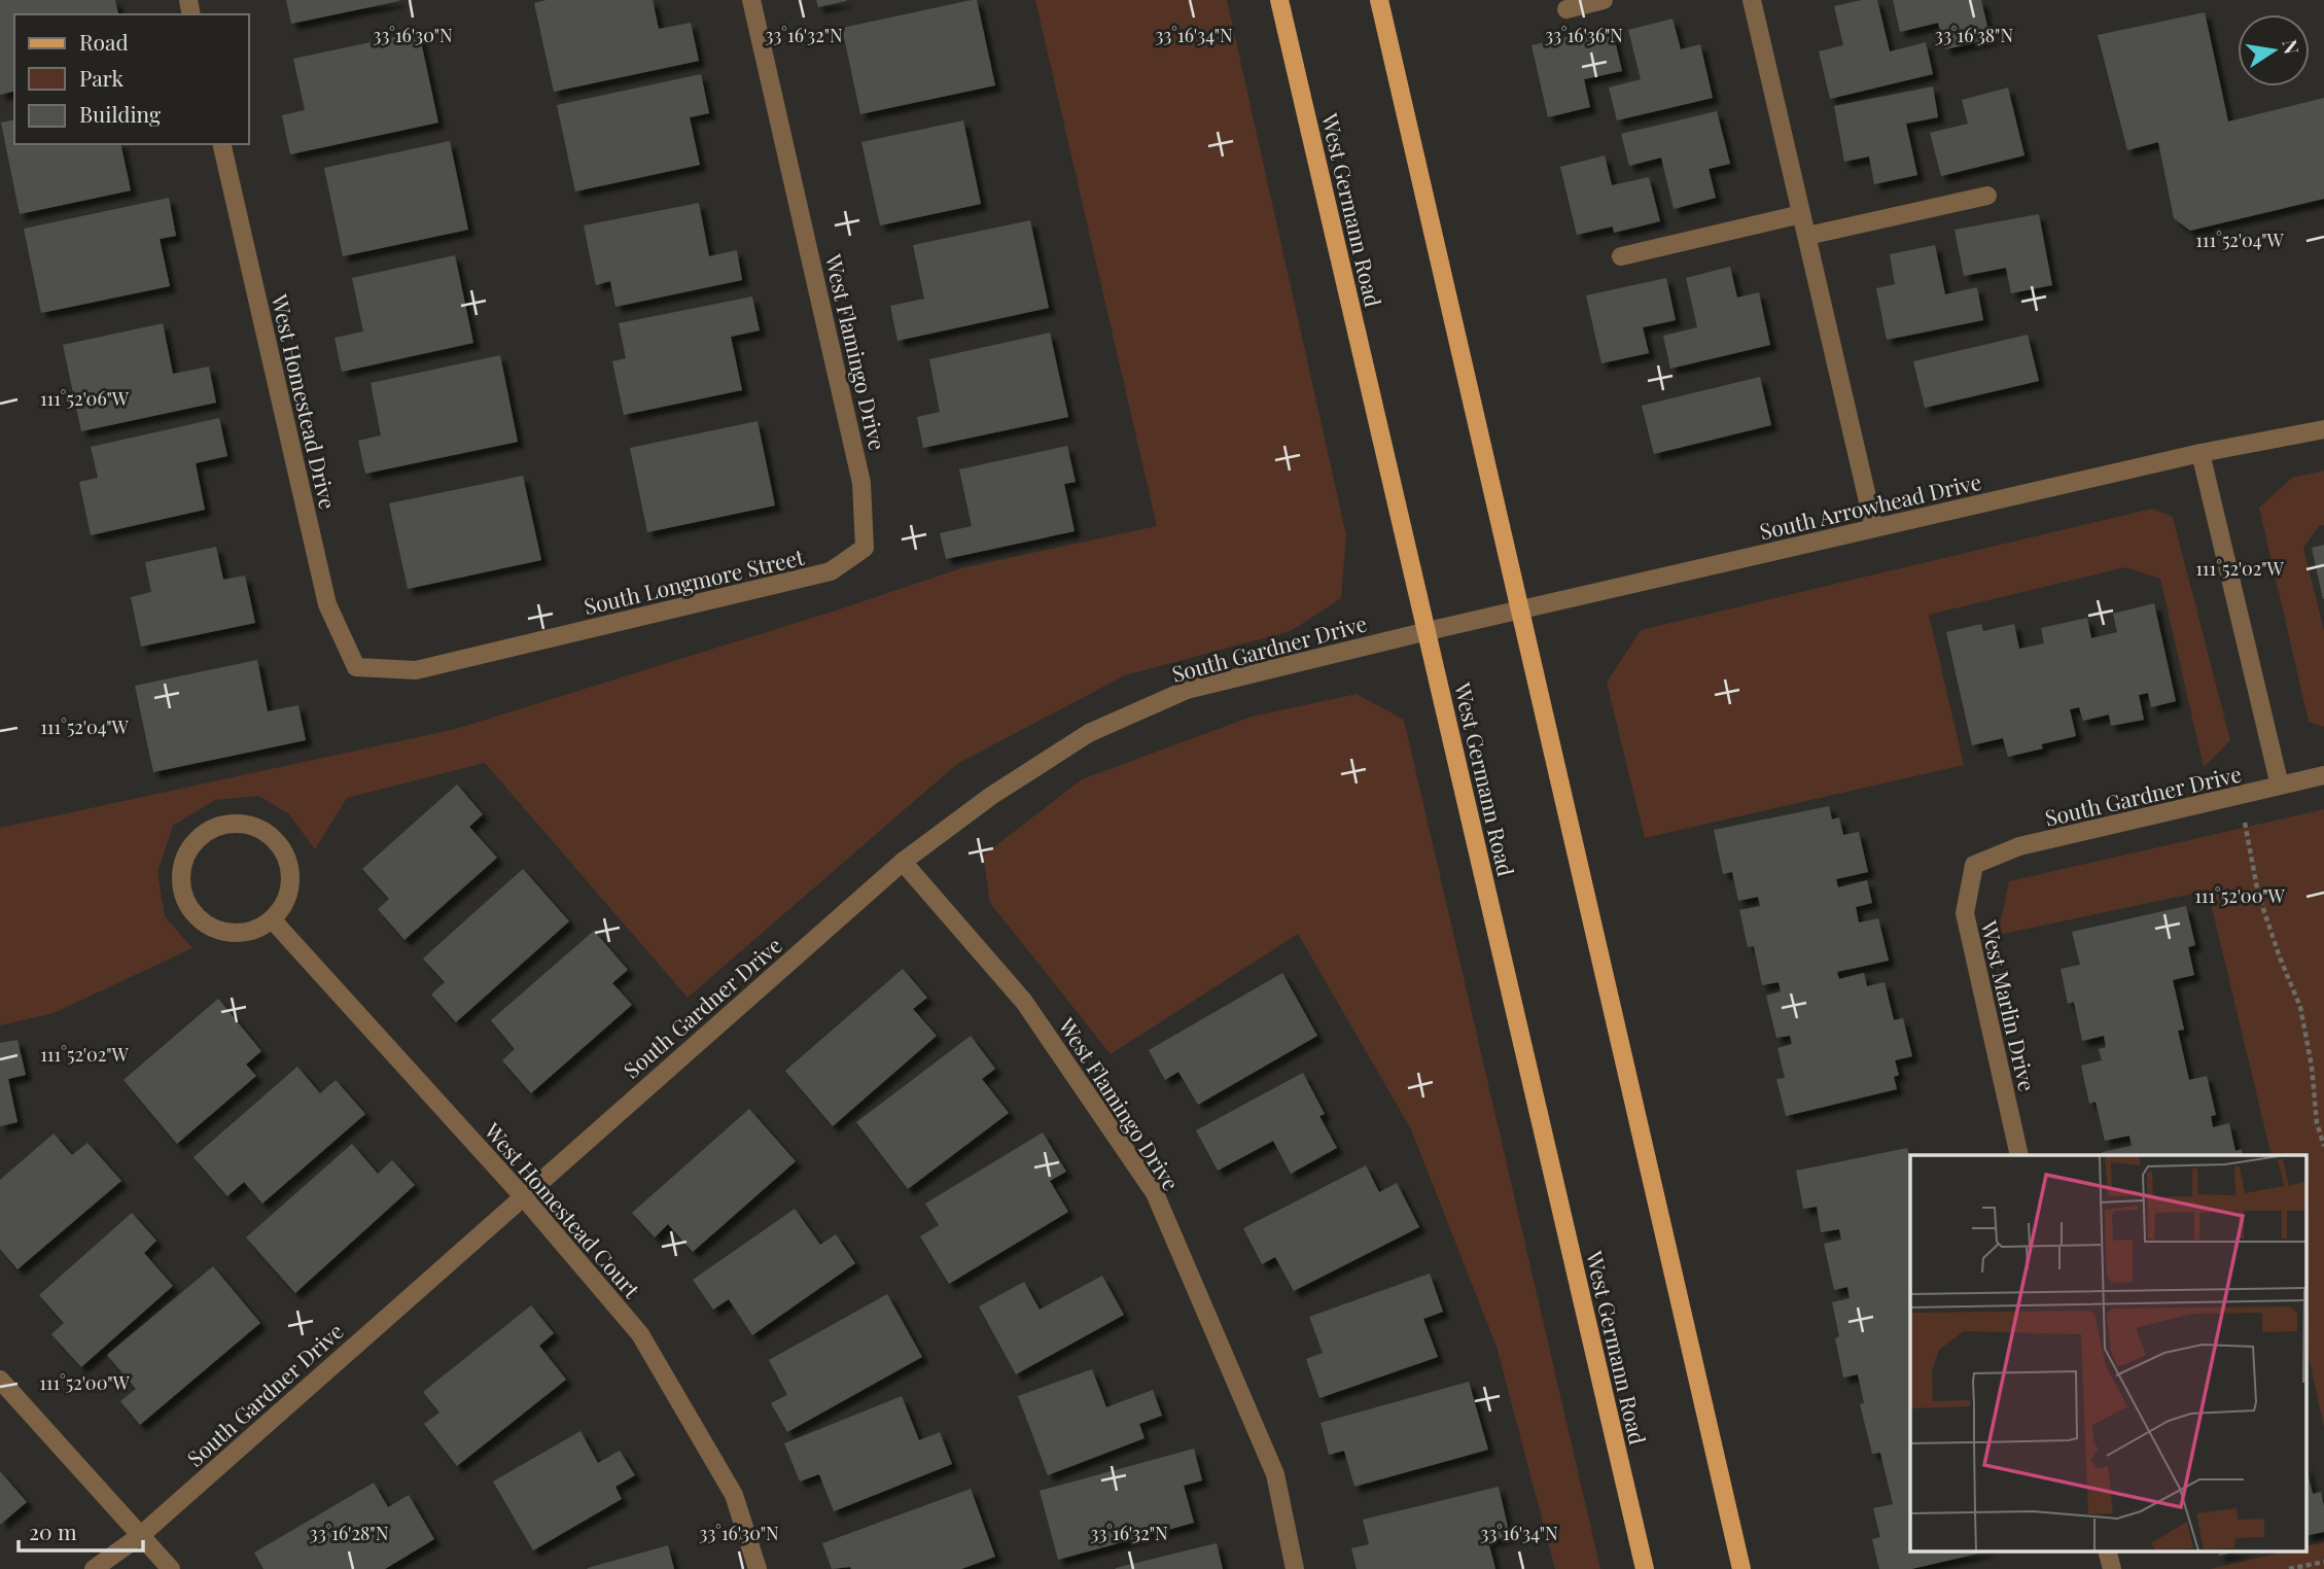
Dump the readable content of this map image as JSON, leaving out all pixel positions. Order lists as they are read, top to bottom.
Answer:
{
  "streets": {
    "main road": ["West Germann Road"],
    "street": [
      "West Flamingo Drive",
      "West Homestead Drive",
      "South Arrowhead Drive",
      "South Longmore Street",
      "South Gardner Drive",
      "West Marlin Drive",
      "West Homestead Court"
    ]
  },
  "crossings": [
    ["West Germann Road", "South Arrowhead Drive"],
    ["West Germann Road", "South Gardner Drive"],
    ["West Flamingo Drive", "South Longmore Street"],
    ["West Flamingo Drive", "South Gardner Drive"],
    ["West Homestead Drive", "South Longmore Street"],
    ["South Arrowhead Drive", "South Gardner Drive"],
    ["South Gardner Drive", "West Marlin Drive"],
    ["South Gardner Drive", "West Homestead Court"]
  ],
  "legend": ["Road", "Park", "Building"],
  "scale_bar": "20 m",
  "north": "right",
  "coordinates": [
    "33°16'30\"N",
    "33°16'32\"N",
    "33°16'34\"N",
    "33°16'36\"N",
    "33°16'38\"N",
    "111°52'04\"W",
    "111°52'06\"W",
    "111°52'02\"W",
    "111°52'00\"W",
    "33°16'28\"N"
  ]
}
